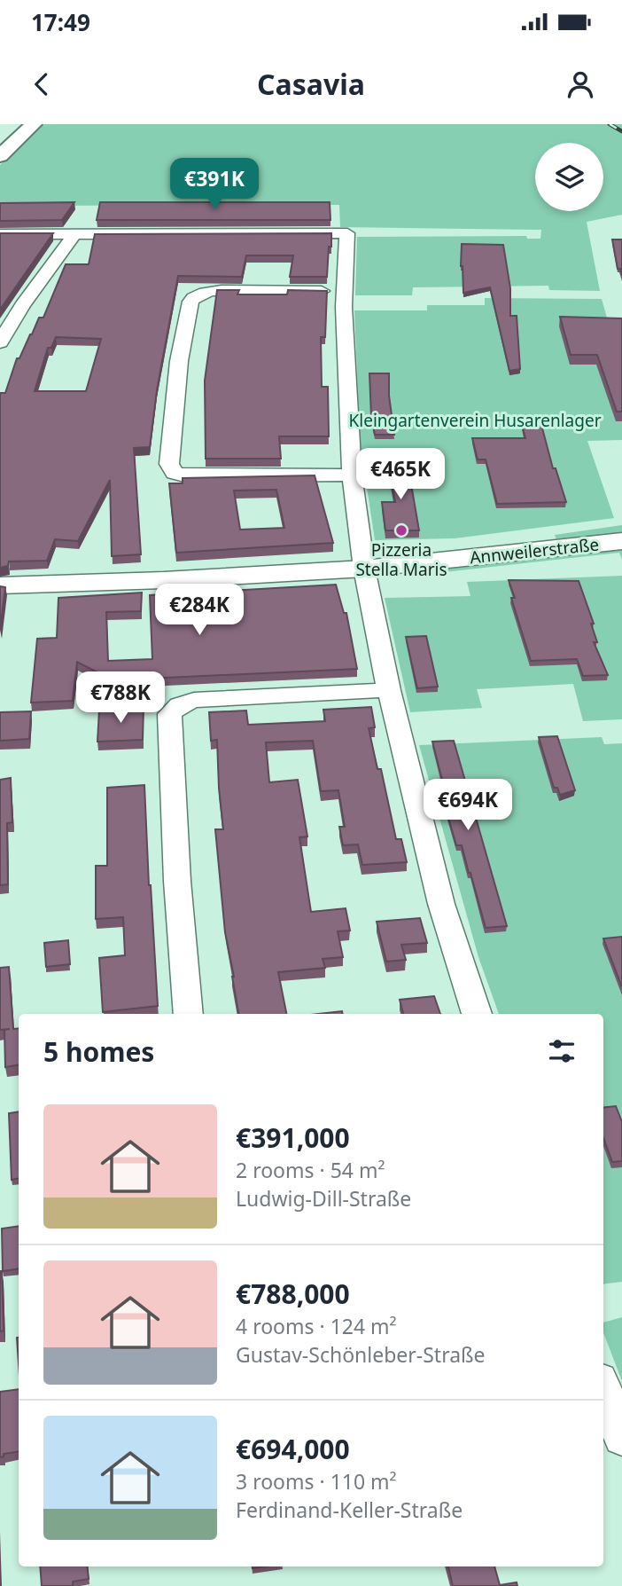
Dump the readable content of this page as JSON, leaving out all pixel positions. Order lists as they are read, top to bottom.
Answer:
{
  "streets": {
    "street": ["Annweilerstraße"]
  },
  "parks": ["Kleingartenverein Husarenlager"],
  "places": ["Pizzeria Stella Maris"],
  "page": {
    "status": "17:49",
    "header": "Casavia",
    "price": [
      "€391K",
      "€465K",
      "€284K",
      "€788K",
      "€694K"
    ],
    "heading": "5 homes",
    "list": [
      {
        "name": "€391,000",
        "note": "2 rooms · 54 m² · Ludwig-Dill-Straße"
      },
      {
        "name": "€788,000",
        "note": "4 rooms · 124 m² · Gustav-Schönleber-Straße"
      },
      {
        "name": "€694,000",
        "note": "3 rooms · 110 m² · Ferdinand-Keller-Straße"
      }
    ]
  }
}
